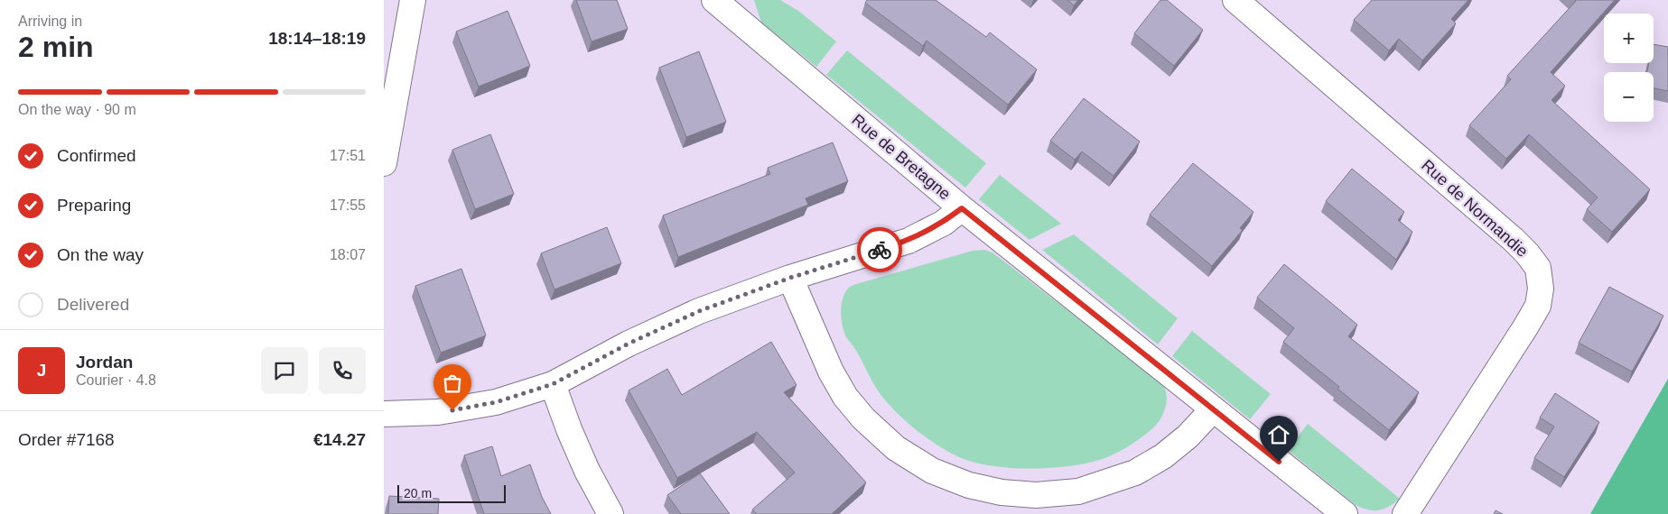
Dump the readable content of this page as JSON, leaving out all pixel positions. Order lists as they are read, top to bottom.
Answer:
{
  "streets": {
    "street": ["Rue de Bretagne", "Rue de Normandie"]
  },
  "scale_bar": "20 m",
  "page": {
    "heading": ["2 min", "Arriving in", "18:14–18:19"],
    "panel": [
      "Jordan",
      "Courier · 4.8",
      "Order #7168",
      "€14.27"
    ],
    "map_buttons": ["+", "−"],
    "bar": "On the way · 90 m",
    "list": [
      ["Confirmed", "17:51"],
      ["Preparing", "17:55"],
      ["On the way", "18:07"],
      "Delivered"
    ],
    "round": "J",
    "scale": "20 m"
  }
}
